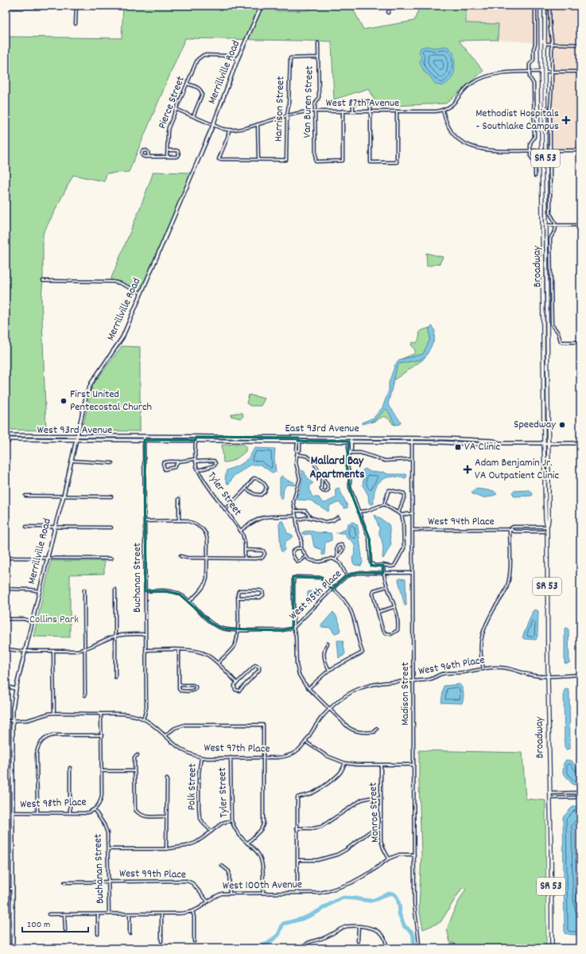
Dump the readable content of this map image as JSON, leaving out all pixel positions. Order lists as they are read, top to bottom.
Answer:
{
  "streets": {
    "main road": ["SR 53", "Broadway"],
    "street": [
      "Merrillville Road",
      "Van Buren Street",
      "Pierce Street",
      "West 87th Avenue",
      "Harrison Street",
      "East 93rd Avenue",
      "West 93rd Avenue",
      "Tyler Street",
      "West 94th Place",
      "Buchanan Street",
      "West 95th Place",
      "West 96th Place",
      "Madison Street",
      "West 97th Place",
      "Polk Street",
      "West 98th Place",
      "Monroe Street",
      "West 99th Place",
      "West 100th Avenue"
    ]
  },
  "crossings": [
    ["Merrillville Road", "Pierce Street"],
    ["Merrillville Road", "West 87th Avenue"],
    ["Merrillville Road", "West 93rd Avenue"],
    ["Merrillville Road", "West 97th Place"],
    ["Merrillville Road", "West 98th Place"],
    ["Van Buren Street", "West 87th Avenue"],
    ["Van Buren Street", "Harrison Street"],
    ["Pierce Street", "West 87th Avenue"],
    ["West 87th Avenue", "Harrison Street"],
    ["West 87th Avenue", "Broadway"],
    ["Broadway", "East 93rd Avenue"],
    ["Broadway", "West 94th Place"],
    ["Broadway", "West 96th Place"],
    ["East 93rd Avenue", "West 93rd Avenue"],
    ["East 93rd Avenue", "Tyler Street"],
    ["East 93rd Avenue", "Buchanan Street"],
    ["East 93rd Avenue", "Madison Street"],
    ["West 93rd Avenue", "Buchanan Street"],
    ["Tyler Street", "West 97th Place"],
    ["Tyler Street", "West 100th Avenue"],
    ["West 94th Place", "Madison Street"],
    ["Buchanan Street", "West 95th Place"],
    ["Buchanan Street", "West 97th Place"],
    ["Buchanan Street", "West 98th Place"],
    ["Buchanan Street", "West 99th Place"],
    ["Buchanan Street", "West 100th Avenue"],
    ["West 95th Place", "Madison Street"],
    ["West 96th Place", "Madison Street"],
    ["West 96th Place", "West 97th Place"],
    ["Madison Street", "West 100th Avenue"],
    ["West 97th Place", "Polk Street"],
    ["Monroe Street", "West 100th Avenue"],
    ["West 99th Place", "West 100th Avenue"]
  ],
  "districts": ["Mallard Bay Apartments"],
  "parks": ["Collins Park"],
  "places": {
    "health": ["Methodist Hospitals - Southlake Campus", "Adam Benjamin Jr. VA Outpatient Clinic"],
    "other": ["First United Pentecostal Church", "Speedway"],
    "transit": ["VA Clinic"]
  },
  "scale_bar": "200 m"
}
